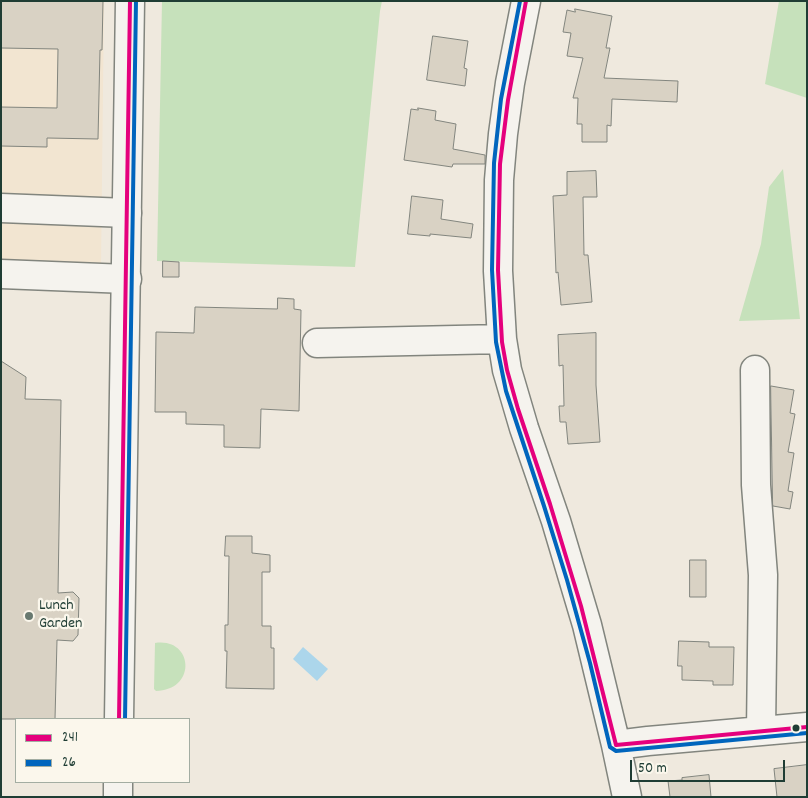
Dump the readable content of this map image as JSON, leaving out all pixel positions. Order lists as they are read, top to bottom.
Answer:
{
  "places": ["Lunch Garden"],
  "lines": ["transit line 241", "transit line 26"],
  "legend": ["241", "26"],
  "scale_bar": "50 m"
}
